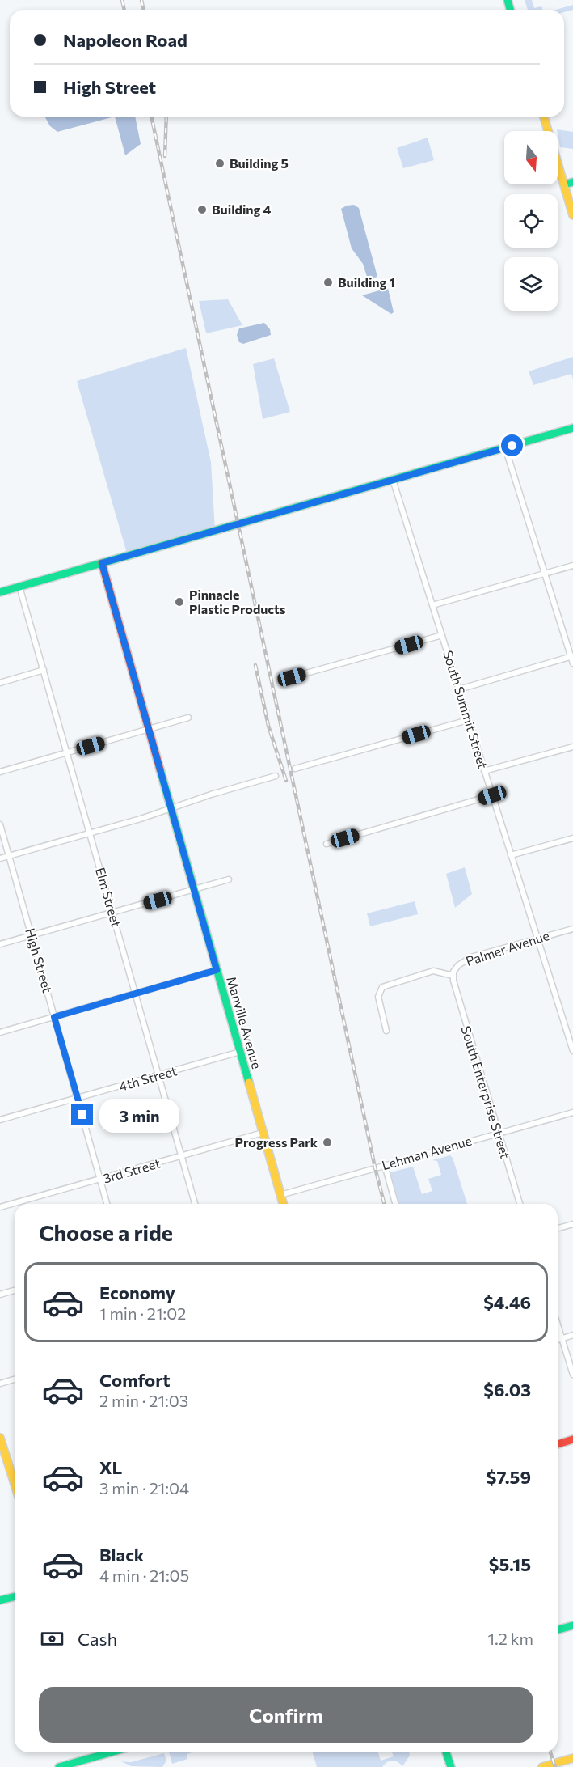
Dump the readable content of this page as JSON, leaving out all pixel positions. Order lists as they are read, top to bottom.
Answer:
{
  "streets": {
    "street": [
      "South Summit Street",
      "Elm Street",
      "Palmer Avenue",
      "High Street",
      "Manville Avenue",
      "4th Street",
      "South Enterprise Street",
      "Lehman Avenue",
      "3rd Street"
    ]
  },
  "crossings": [
    ["South Summit Street", "Palmer Avenue"],
    ["Elm Street", "4th Street"],
    ["Elm Street", "3rd Street"],
    ["Palmer Avenue", "South Enterprise Street"],
    ["High Street", "4th Street"],
    ["High Street", "3rd Street"],
    ["Manville Avenue", "4th Street"],
    ["Manville Avenue", "Lehman Avenue"],
    ["Manville Avenue", "3rd Street"],
    ["South Enterprise Street", "Lehman Avenue"]
  ],
  "places": [
    "Building 5",
    "Building 4",
    "Building 1",
    "Pinnacle Plastic Products",
    "Progress Park"
  ],
  "north": "bottom",
  "page": {
    "banner": ["Napoleon Road", "High Street"],
    "bubble": "3 min",
    "heading": "Choose a ride",
    "list": [
      {
        "name": "Economy",
        "note": "1 min · 21:02",
        "value": "$4.46"
      },
      {
        "name": "Comfort",
        "note": "2 min · 21:03",
        "value": "$6.03"
      },
      {
        "name": "XL",
        "note": "3 min · 21:04",
        "value": "$7.59"
      },
      {
        "name": "Black",
        "note": "4 min · 21:05",
        "value": "$5.15"
      }
    ],
    "pay": ["Cash", "1.2 km"],
    "buttons": "Confirm"
  }
}
